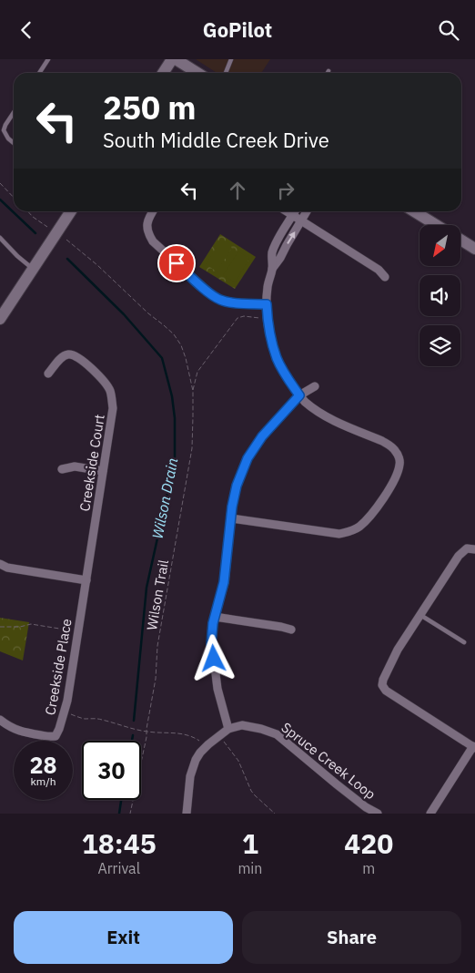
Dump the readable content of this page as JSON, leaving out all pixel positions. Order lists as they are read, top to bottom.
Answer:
{
  "streets": {
    "street": ["Creekside Court", "Creekside Place", "Spruce Creek Loop"],
    "path": ["Wilson Trail"]
  },
  "crossings": [
    ["Creekside Court", "Creekside Place"]
  ],
  "water": ["Wilson Drain"],
  "north": "bottom left",
  "page": {
    "header": "GoPilot",
    "turn": ["250 m", "South Middle Creek Drive"],
    "speed": "28 km/h",
    "limit": "30",
    "eta": [
      "18:45",
      "Arrival",
      "1",
      "min",
      "420",
      "m"
    ],
    "buttons": ["Exit", "Share"]
  }
}
